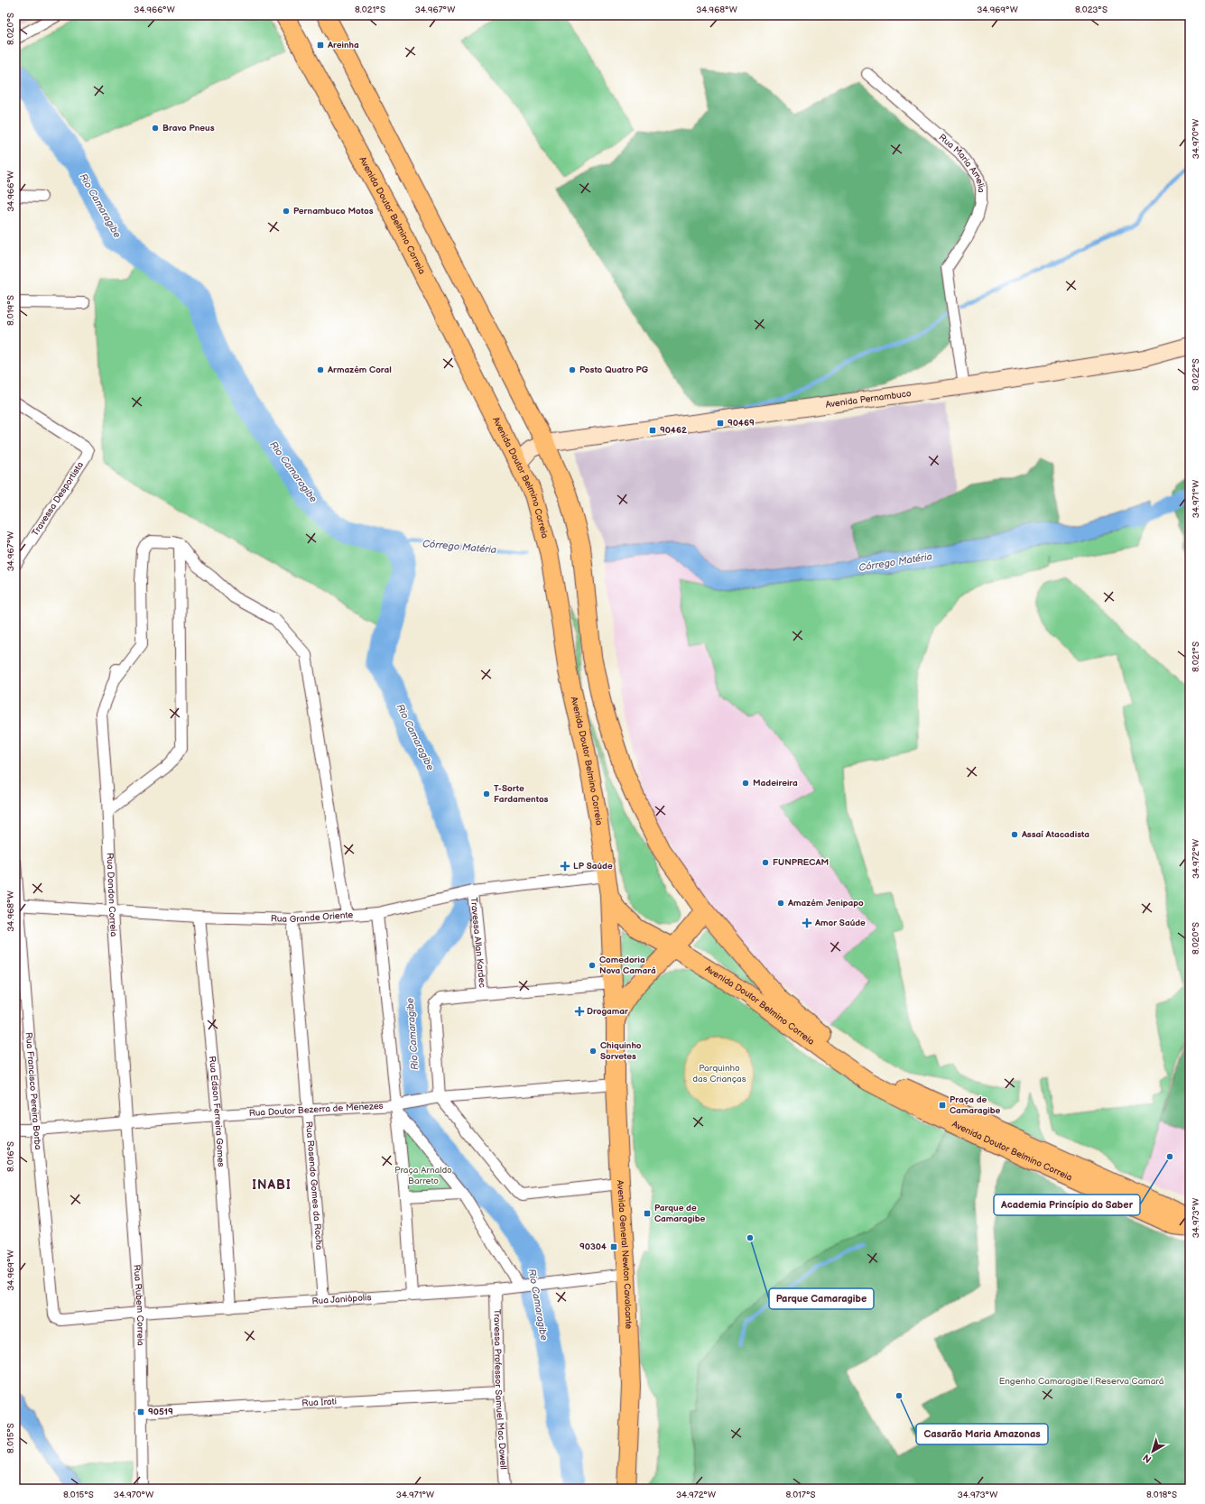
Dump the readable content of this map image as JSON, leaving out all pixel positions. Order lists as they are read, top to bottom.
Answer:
{
  "streets": {
    "main road": ["Avenida Doutor Belmino Correia", "Avenida General Newton Cavalcante"],
    "street": [
      "Rua Maria Amelia",
      "Avenida Pernambuco",
      "Travessa Desportista",
      "Rua Dondon Correia",
      "Rua Grande Oriente",
      "Travessa Allan Kardec",
      "Rua Francisco Pereira Borba",
      "Rua Doutor Bezerra de Menezes",
      "Rua Edson Ferreira Gomes",
      "Rua Rosendo Gomes da Rocha",
      "Rua Janiópolis",
      "Rua Rubem Correia",
      "Travessa Professor Samuel Mac Dowell",
      "Rua Irati"
    ]
  },
  "crossings": [
    ["Rua Maria Amelia", "Avenida Pernambuco"],
    ["Avenida Doutor Belmino Correia", "Avenida Pernambuco"],
    ["Avenida Doutor Belmino Correia", "Rua Grande Oriente"],
    ["Avenida Doutor Belmino Correia", "Avenida General Newton Cavalcante"],
    ["Rua Dondon Correia", "Rua Grande Oriente"],
    ["Rua Dondon Correia", "Rua Doutor Bezerra de Menezes"],
    ["Rua Dondon Correia", "Rua Rubem Correia"],
    ["Rua Grande Oriente", "Travessa Allan Kardec"],
    ["Rua Grande Oriente", "Rua Francisco Pereira Borba"],
    ["Rua Grande Oriente", "Rua Edson Ferreira Gomes"],
    ["Rua Grande Oriente", "Rua Rosendo Gomes da Rocha"],
    ["Rua Francisco Pereira Borba", "Rua Doutor Bezerra de Menezes"],
    ["Rua Francisco Pereira Borba", "Rua Janiópolis"],
    ["Rua Doutor Bezerra de Menezes", "Rua Edson Ferreira Gomes"],
    ["Rua Doutor Bezerra de Menezes", "Rua Rosendo Gomes da Rocha"],
    ["Rua Doutor Bezerra de Menezes", "Avenida General Newton Cavalcante"],
    ["Rua Doutor Bezerra de Menezes", "Rua Rubem Correia"],
    ["Rua Edson Ferreira Gomes", "Rua Janiópolis"],
    ["Rua Rosendo Gomes da Rocha", "Rua Janiópolis"],
    ["Avenida General Newton Cavalcante", "Rua Janiópolis"],
    ["Rua Janiópolis", "Rua Rubem Correia"],
    ["Rua Janiópolis", "Travessa Professor Samuel Mac Dowell"],
    ["Rua Rubem Correia", "Rua Irati"],
    ["Travessa Professor Samuel Mac Dowell", "Rua Irati"]
  ],
  "districts": ["INABI"],
  "water": ["Rio Camaragibe", "Córrego Matéria"],
  "parks": ["Parquinho das Crianças", "Praça Arnaldo Barreto", "Engenho Camaragibe | Reserva Camará"],
  "places": {
    "transit": [
      "Areinha",
      "90469",
      "90462",
      "Praça de Camaragibe",
      "Parque de Camaragibe",
      "90304",
      "90519"
    ],
    "other": [
      "Bravo Pneus",
      "Pernambuco Motos",
      "Armazém Coral",
      "Posto Quatro PG",
      "Madeireira",
      "T-Sorte Fardamentos",
      "Assaí Atacadista",
      "FUNPRECAM",
      "Amazém Jenipapo",
      "Comedoria Nova Camará",
      "Chiquinho Sorvetes",
      "Academia Princípio do Saber",
      "Parque Camaragibe",
      "Casarão Maria Amazonas"
    ],
    "health": ["LP Saúde", "Amor Saúde", "Drogamar"]
  },
  "north": "bottom left",
  "coordinates": [
    "34.966°W",
    "8.021°S",
    "34.967°W",
    "34.968°W",
    "34.969°W",
    "8.023°S",
    "8.020°S",
    "34.970°W",
    "8.019°S",
    "8.022°S",
    "34.971°W",
    "34.972°W",
    "8.016°S",
    "34.973°W",
    "8.015°S",
    "8.017°S",
    "8.018°S"
  ]
}
